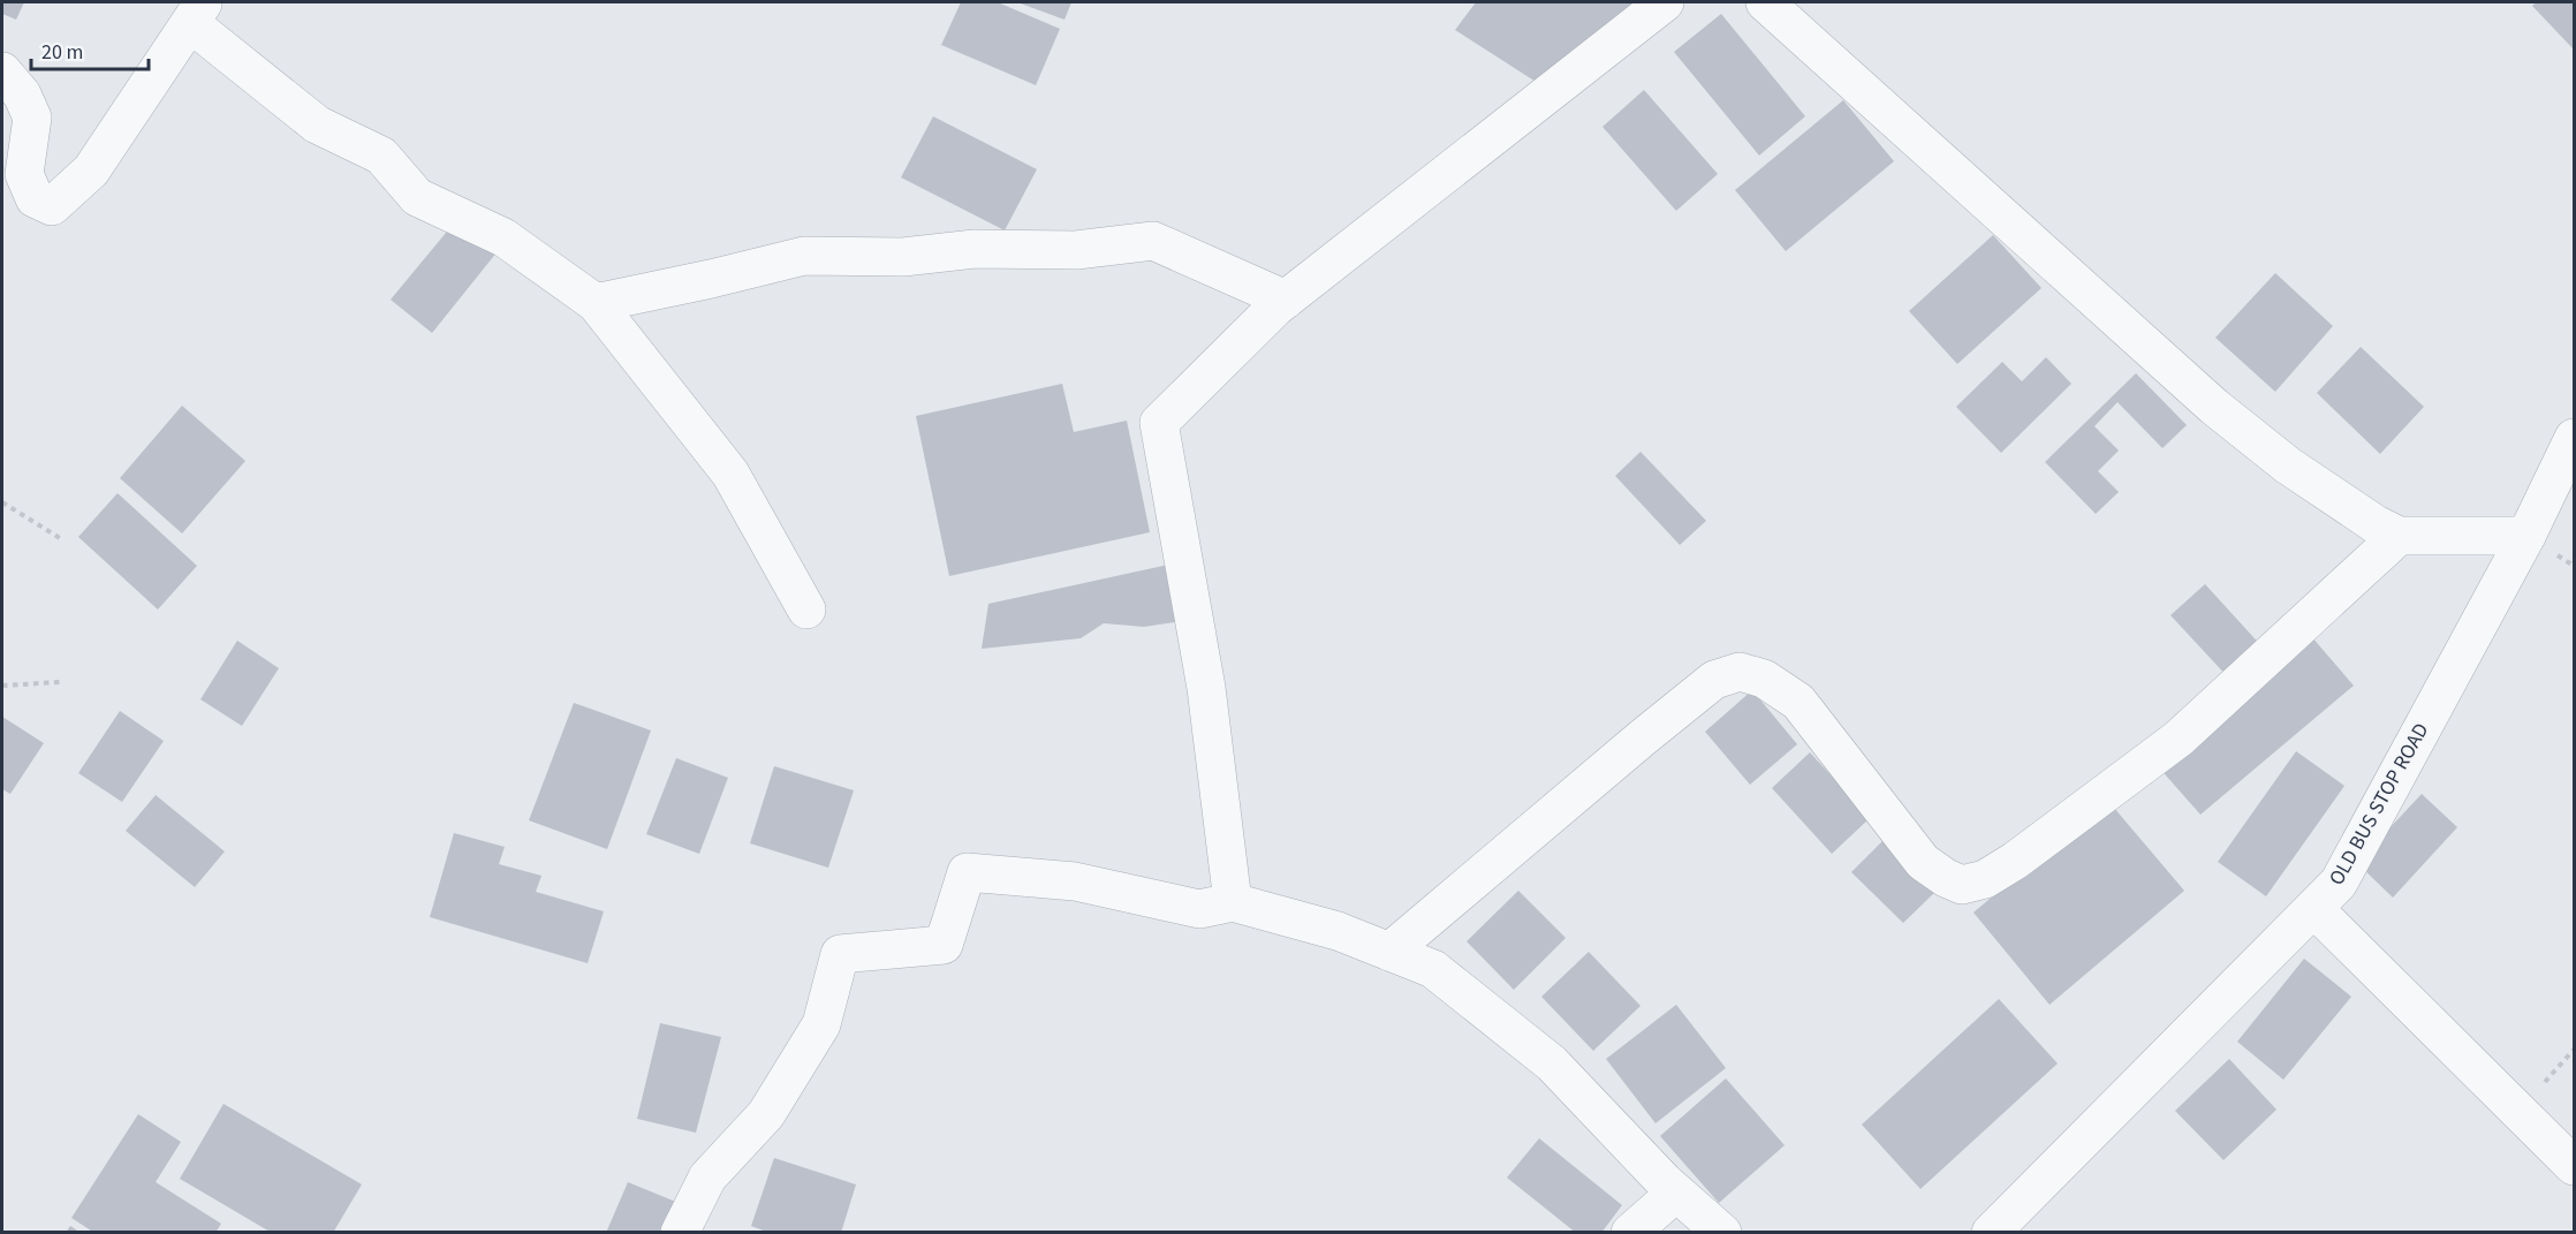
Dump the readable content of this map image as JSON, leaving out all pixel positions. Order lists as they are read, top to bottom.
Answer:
{
  "streets": {
    "street": ["OLD BUS STOP ROAD"]
  },
  "scale_bar": "20 m"
}
